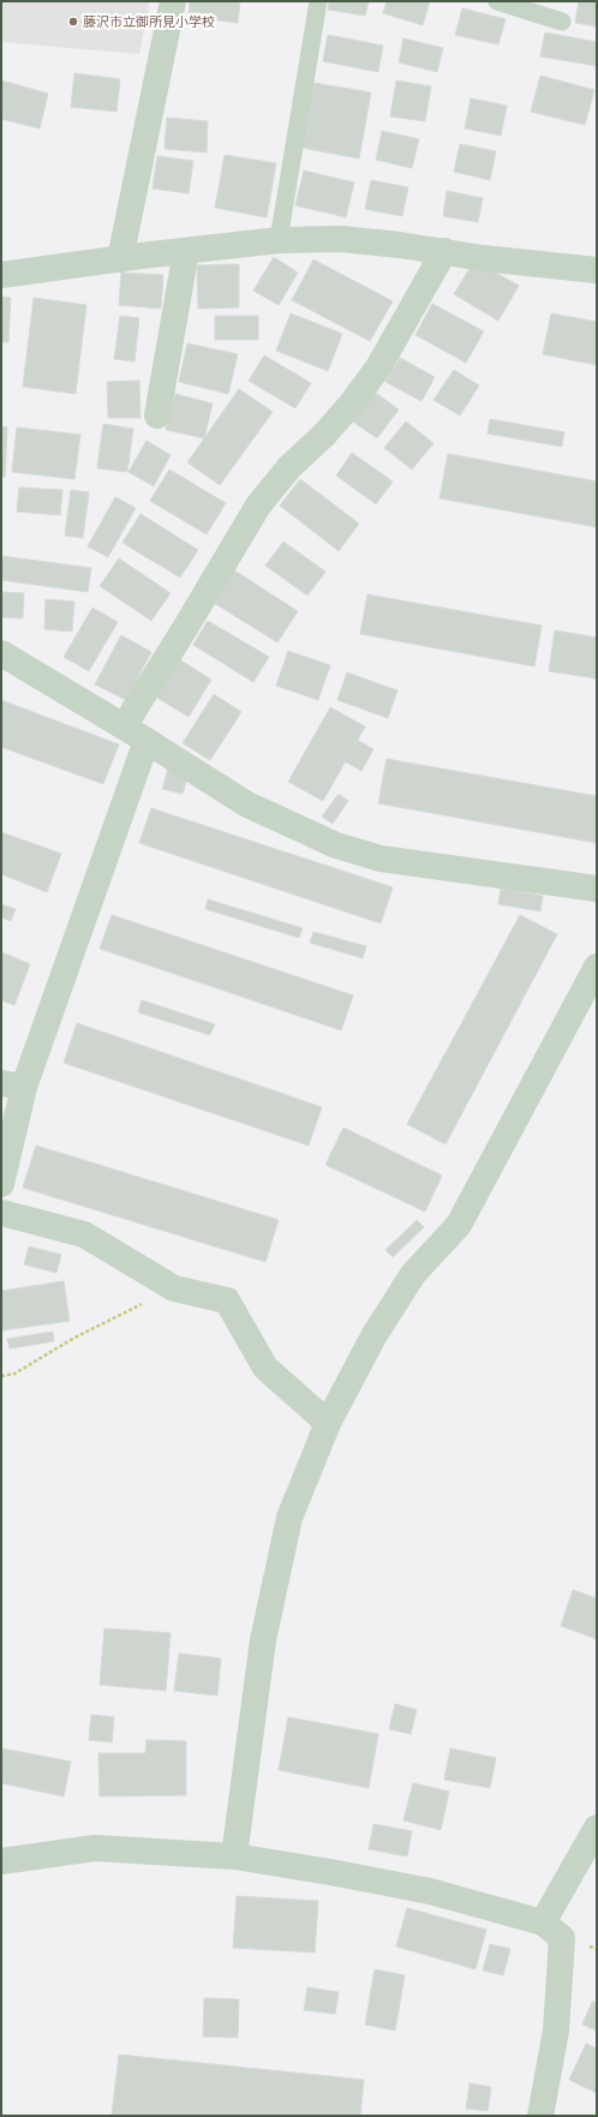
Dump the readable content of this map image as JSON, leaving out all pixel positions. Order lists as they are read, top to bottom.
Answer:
{
  "places": ["藤沢市立御所見小学校"]
}
